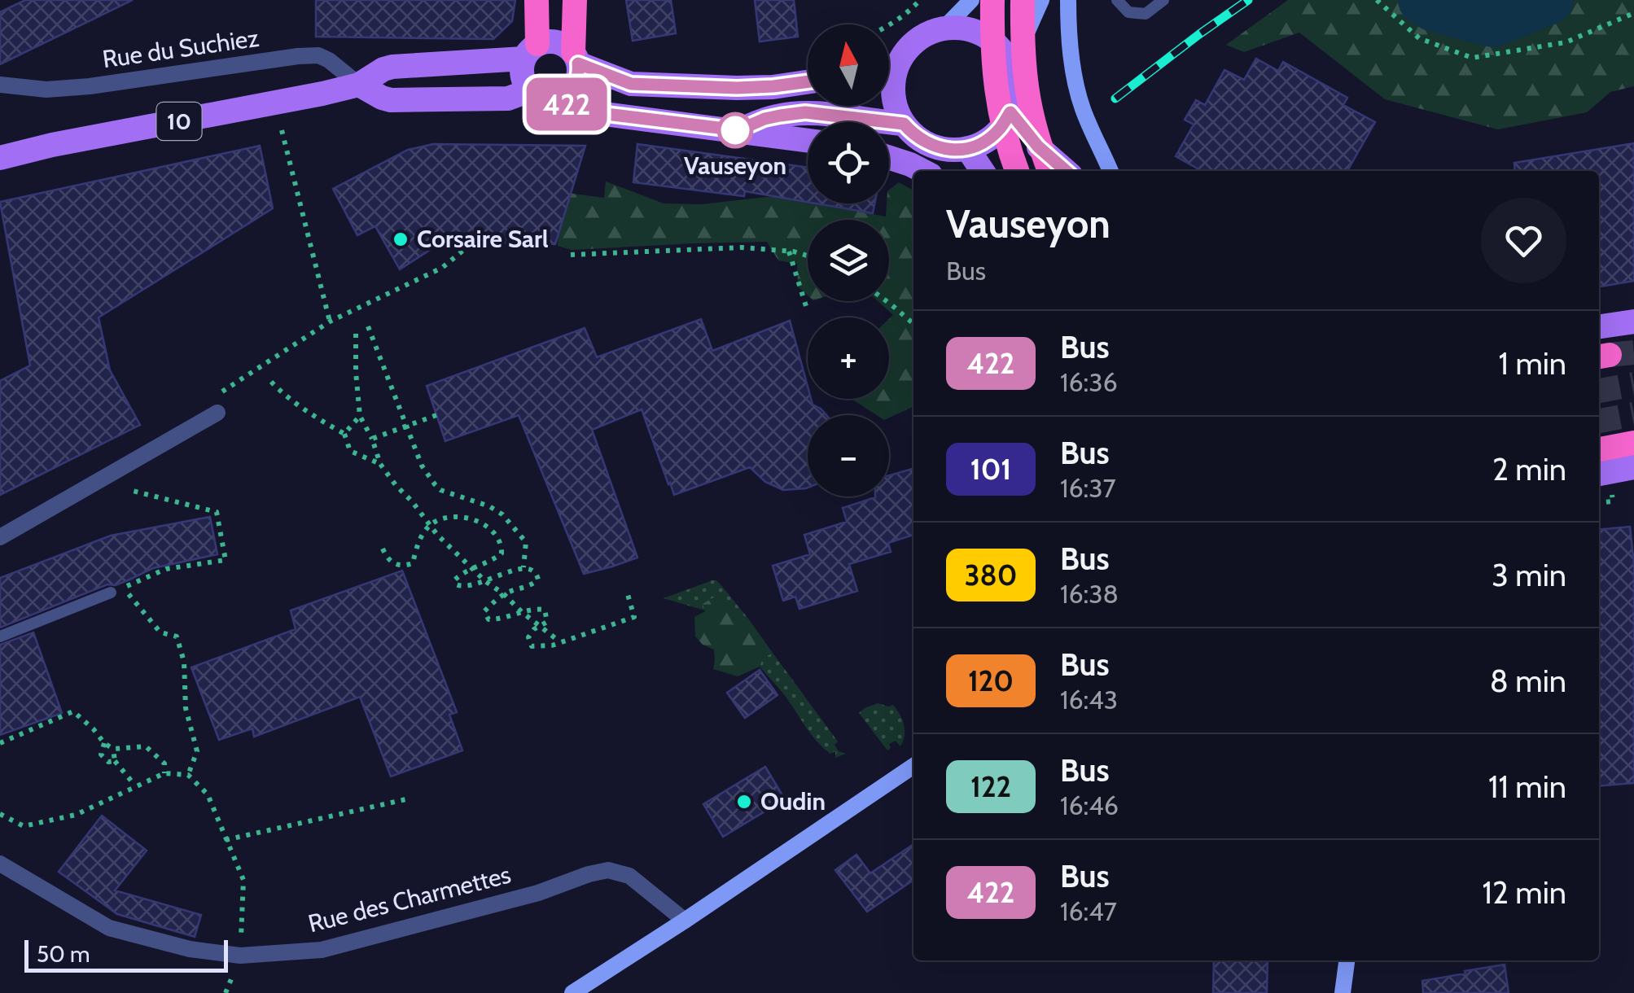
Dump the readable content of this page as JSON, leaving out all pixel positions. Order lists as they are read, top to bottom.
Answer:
{
  "streets": {
    "main road": ["10"],
    "street": ["Rue du Suchiez", "Rue des Charmettes"]
  },
  "crossings": [
    ["Rue du Suchiez", "10"]
  ],
  "places": ["Vauseyon", "Corsaire Sarl", "Oudin"],
  "lines": ["bus line 422"],
  "scale_bar": "50 m",
  "north": "top",
  "page": {
    "on_map": "422",
    "map_buttons": ["+", "−"],
    "heading": ["Vauseyon", "Bus"],
    "list": [
      {
        "mark": "422",
        "name": "Bus",
        "note": "16:36",
        "value": "1 min"
      },
      {
        "mark": "101",
        "name": "Bus",
        "note": "16:37",
        "value": "2 min"
      },
      {
        "mark": "380",
        "name": "Bus",
        "note": "16:38",
        "value": "3 min"
      },
      {
        "mark": "120",
        "name": "Bus",
        "note": "16:43",
        "value": "8 min"
      },
      {
        "mark": "122",
        "name": "Bus",
        "note": "16:46",
        "value": "11 min"
      },
      {
        "mark": "422",
        "name": "Bus",
        "note": "16:47",
        "value": "12 min"
      }
    ],
    "scale": "50 m"
  }
}
